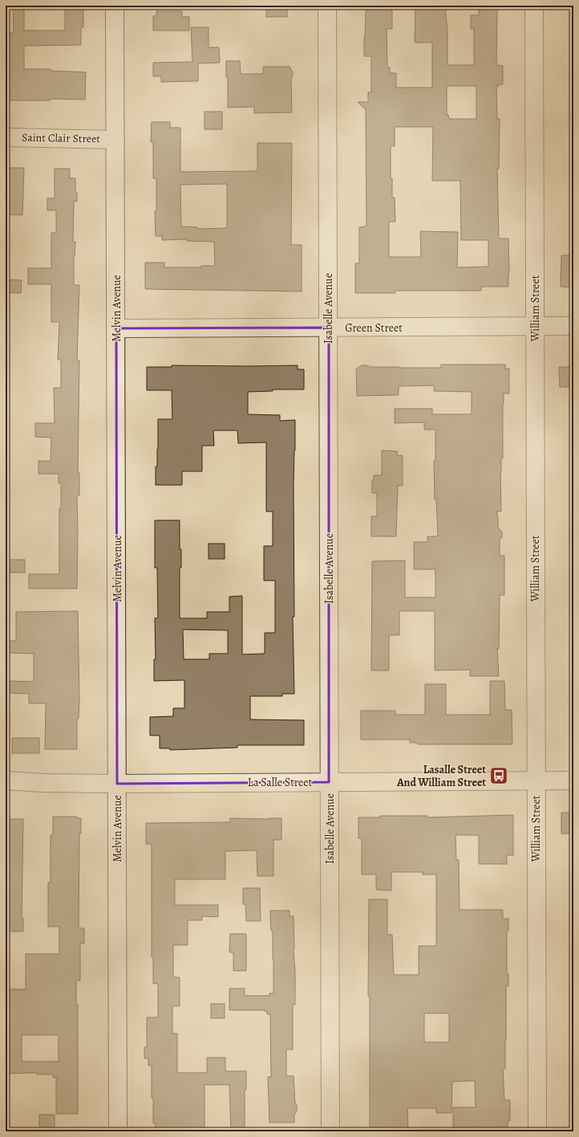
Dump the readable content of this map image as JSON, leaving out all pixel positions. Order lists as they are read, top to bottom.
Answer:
{
  "streets": {
    "street": [
      "Saint Clair Street",
      "Melvin Avenue",
      "Isabelle Avenue",
      "William Street",
      "Green Street",
      "La Salle Street"
    ]
  },
  "crossings": [
    ["Saint Clair Street", "Melvin Avenue"],
    ["Melvin Avenue", "Green Street"],
    ["Melvin Avenue", "La Salle Street"],
    ["Isabelle Avenue", "Green Street"],
    ["Isabelle Avenue", "La Salle Street"],
    ["William Street", "Green Street"],
    ["William Street", "La Salle Street"]
  ],
  "places": {
    "bus stop": ["Lasalle Street And William Street"]
  }
}
